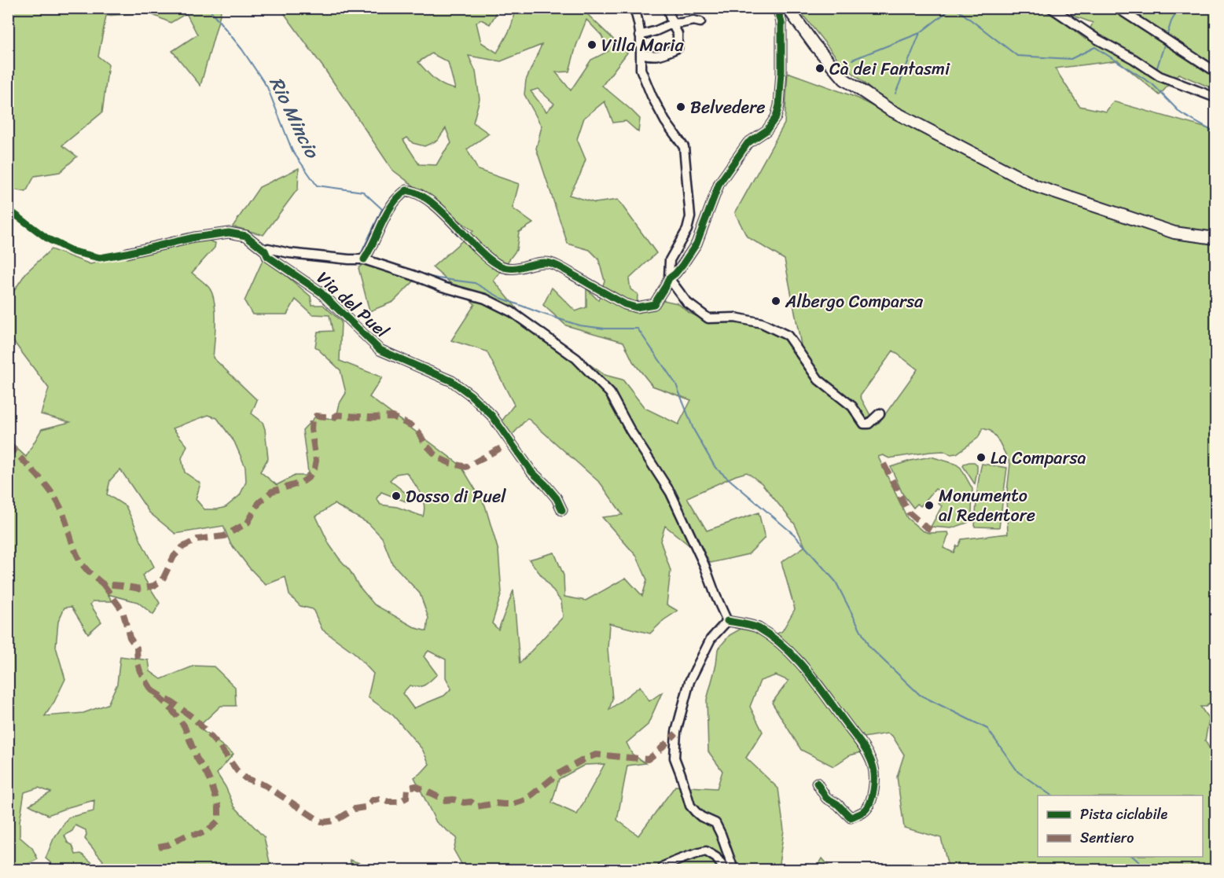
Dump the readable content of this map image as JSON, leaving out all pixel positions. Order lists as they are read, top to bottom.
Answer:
{
  "streets": {
    "street": ["Via del Puel"]
  },
  "water": ["Rio Mincio"],
  "places": [
    "Villa Maria",
    "Cà dei Fantasmi",
    "Belvedere",
    "Albergo Comparsa",
    "La Comparsa",
    "Dosso di Puel",
    "Monumento al Redentore"
  ],
  "legend": ["Pista ciclabile", "Sentiero"]
}
